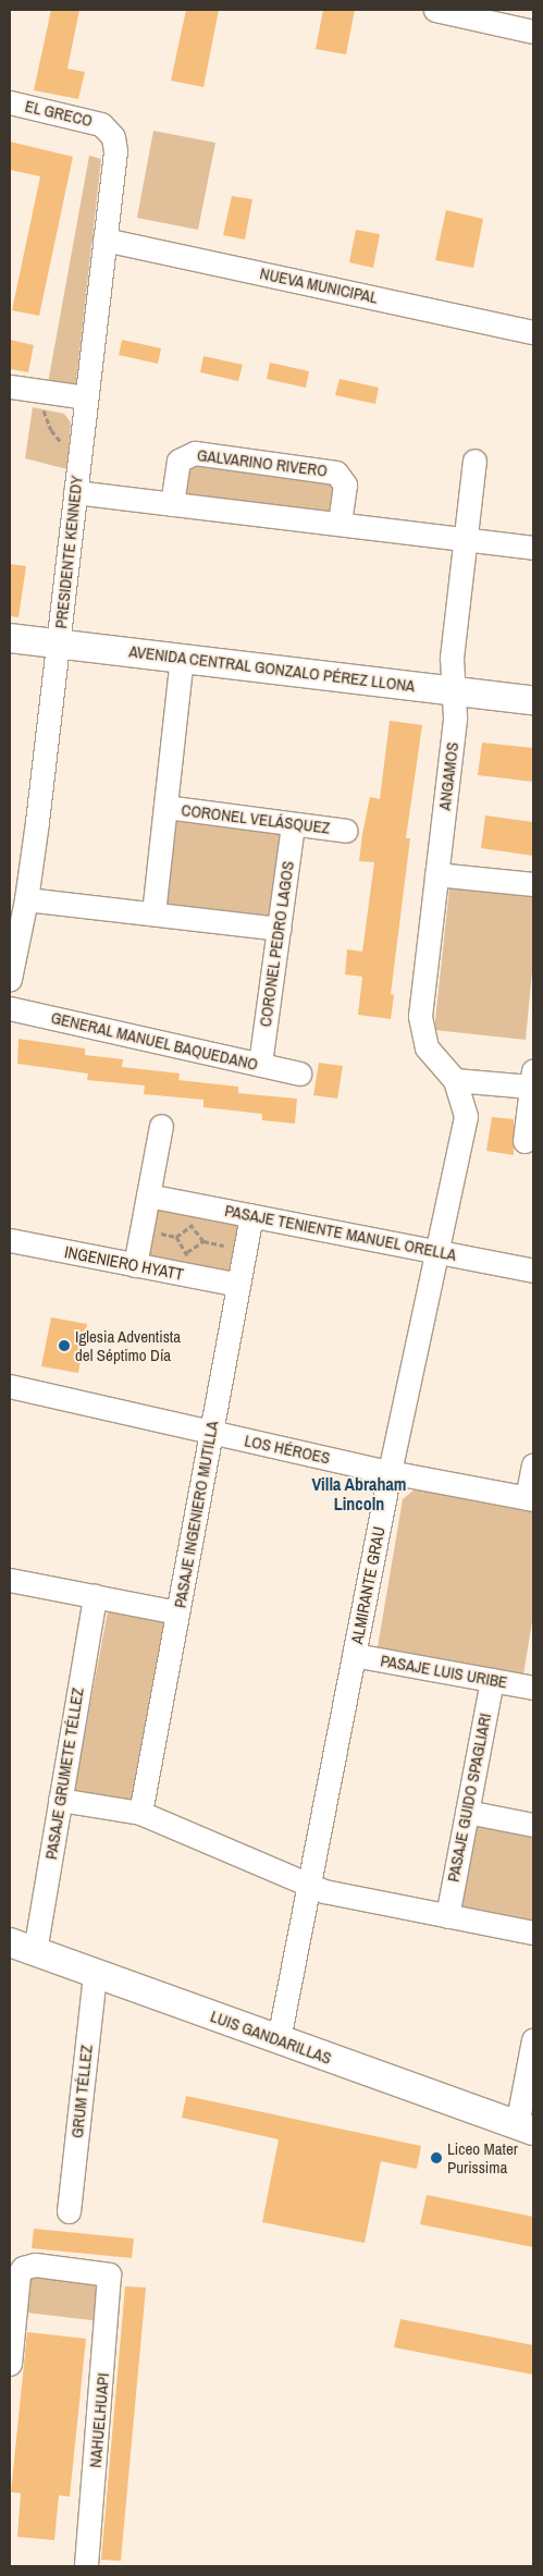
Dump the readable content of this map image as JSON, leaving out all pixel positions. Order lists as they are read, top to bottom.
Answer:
{
  "streets": {
    "street": [
      "EL GRECO",
      "NUEVA MUNICIPAL",
      "GALVARINO RIVERO",
      "PRESIDENTE KENNEDY",
      "AVENIDA CENTRAL GONZALO PÉREZ LLONA",
      "ANGAMOS",
      "CORONEL VELÁSQUEZ",
      "CORONEL PEDRO LAGOS",
      "GENERAL MANUEL BAQUEDANO",
      "PASAJE TENIENTE MANUEL ORELLA",
      "INGENIERO HYATT",
      "LOS HÉROES",
      "PASAJE INGENIERO MUTILLA",
      "ALMIRANTE GRAU",
      "PASAJE LUIS URIBE",
      "PASAJE GRUMETE TÉLLEZ",
      "PASAJE GUIDO SPAGLIARI",
      "LUIS GANDARILLAS",
      "GRUM TÉLLEZ",
      "NAHUELHUAPI"
    ]
  },
  "crossings": [
    ["EL GRECO", "PRESIDENTE KENNEDY"],
    ["NUEVA MUNICIPAL", "PRESIDENTE KENNEDY"],
    ["PRESIDENTE KENNEDY", "AVENIDA CENTRAL GONZALO PÉREZ LLONA"],
    ["AVENIDA CENTRAL GONZALO PÉREZ LLONA", "ANGAMOS"],
    ["ANGAMOS", "ALMIRANTE GRAU"],
    ["CORONEL VELÁSQUEZ", "CORONEL PEDRO LAGOS"],
    ["CORONEL PEDRO LAGOS", "GENERAL MANUEL BAQUEDANO"],
    ["PASAJE TENIENTE MANUEL ORELLA", "PASAJE INGENIERO MUTILLA"],
    ["PASAJE TENIENTE MANUEL ORELLA", "ALMIRANTE GRAU"],
    ["INGENIERO HYATT", "PASAJE INGENIERO MUTILLA"],
    ["LOS HÉROES", "PASAJE INGENIERO MUTILLA"],
    ["LOS HÉROES", "ALMIRANTE GRAU"],
    ["ALMIRANTE GRAU", "PASAJE LUIS URIBE"],
    ["ALMIRANTE GRAU", "LUIS GANDARILLAS"],
    ["PASAJE LUIS URIBE", "PASAJE GUIDO SPAGLIARI"],
    ["PASAJE GRUMETE TÉLLEZ", "LUIS GANDARILLAS"],
    ["LUIS GANDARILLAS", "GRUM TÉLLEZ"]
  ],
  "districts": ["Villa Abraham Lincoln"],
  "places": ["Iglesia Adventista del Séptimo Día", "Liceo Mater Purissima"]
}
